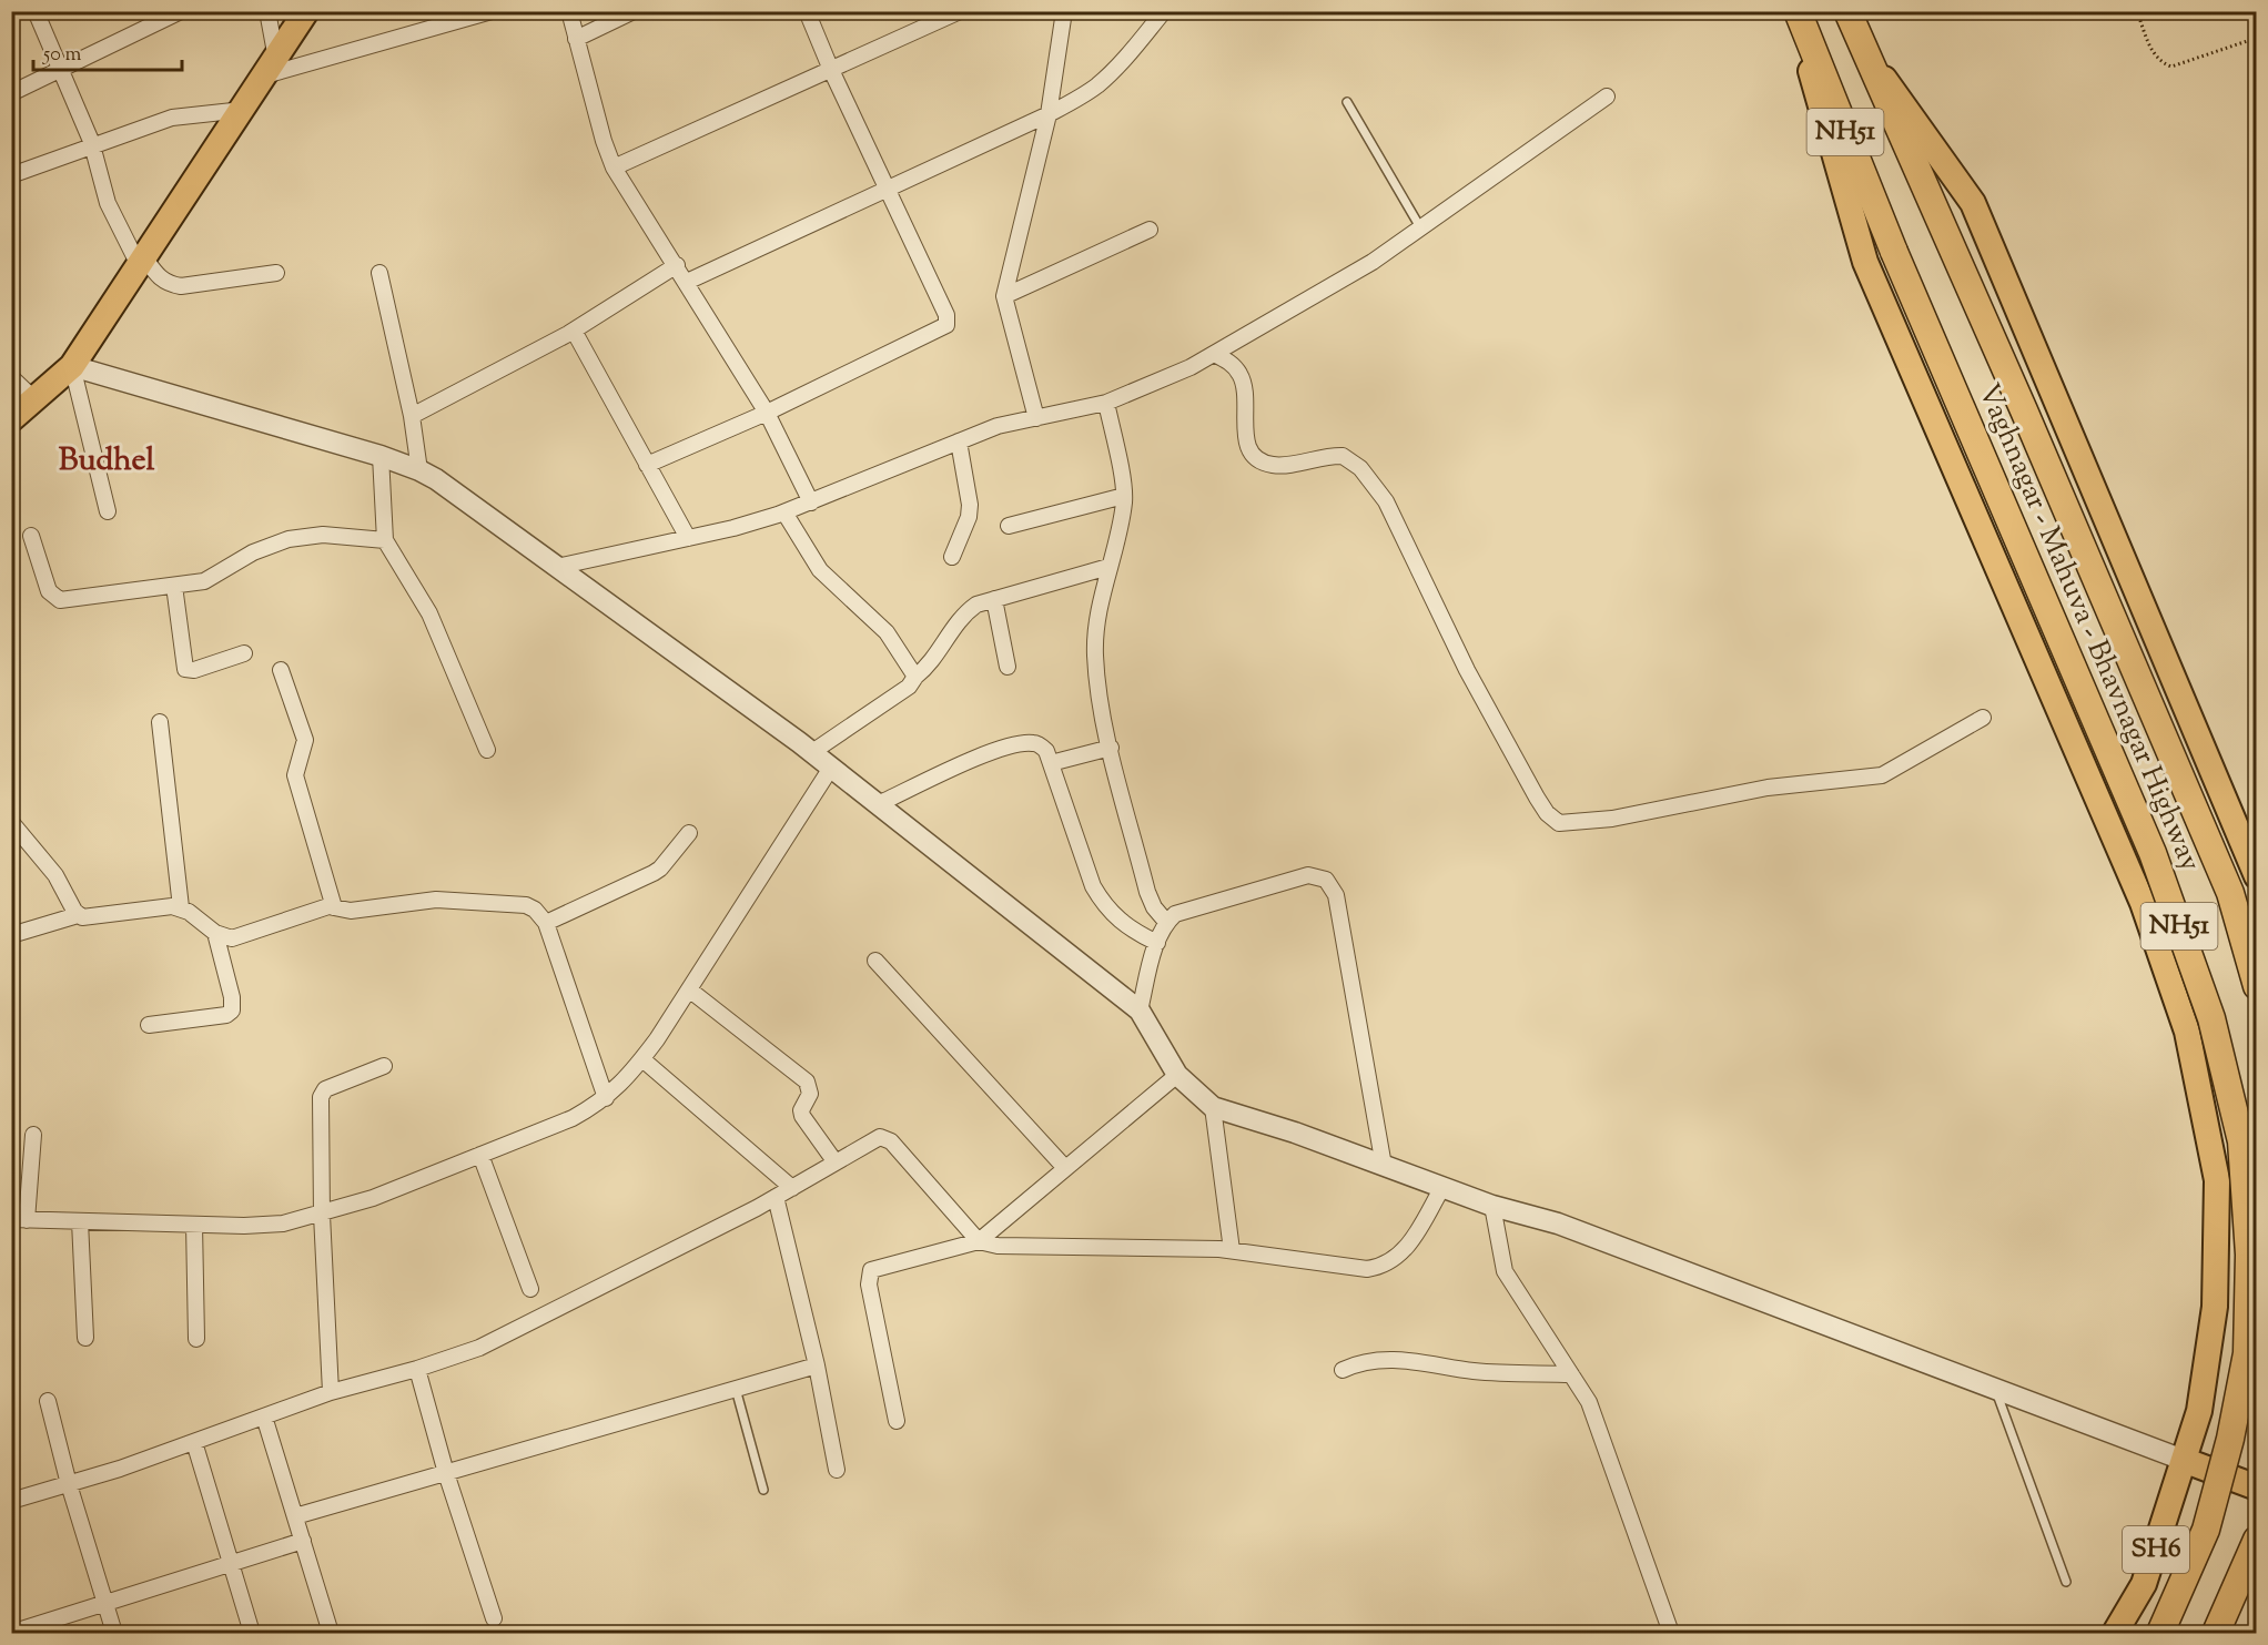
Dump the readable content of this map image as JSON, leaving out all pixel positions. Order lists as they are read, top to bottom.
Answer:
{
  "streets": {
    "highway": ["NH51", "Vaghnagar - Mahuva - Bhavnagar Highway"],
    "main road": ["SH6"]
  },
  "districts": ["Budhel"],
  "scale_bar": "50 m"
}
